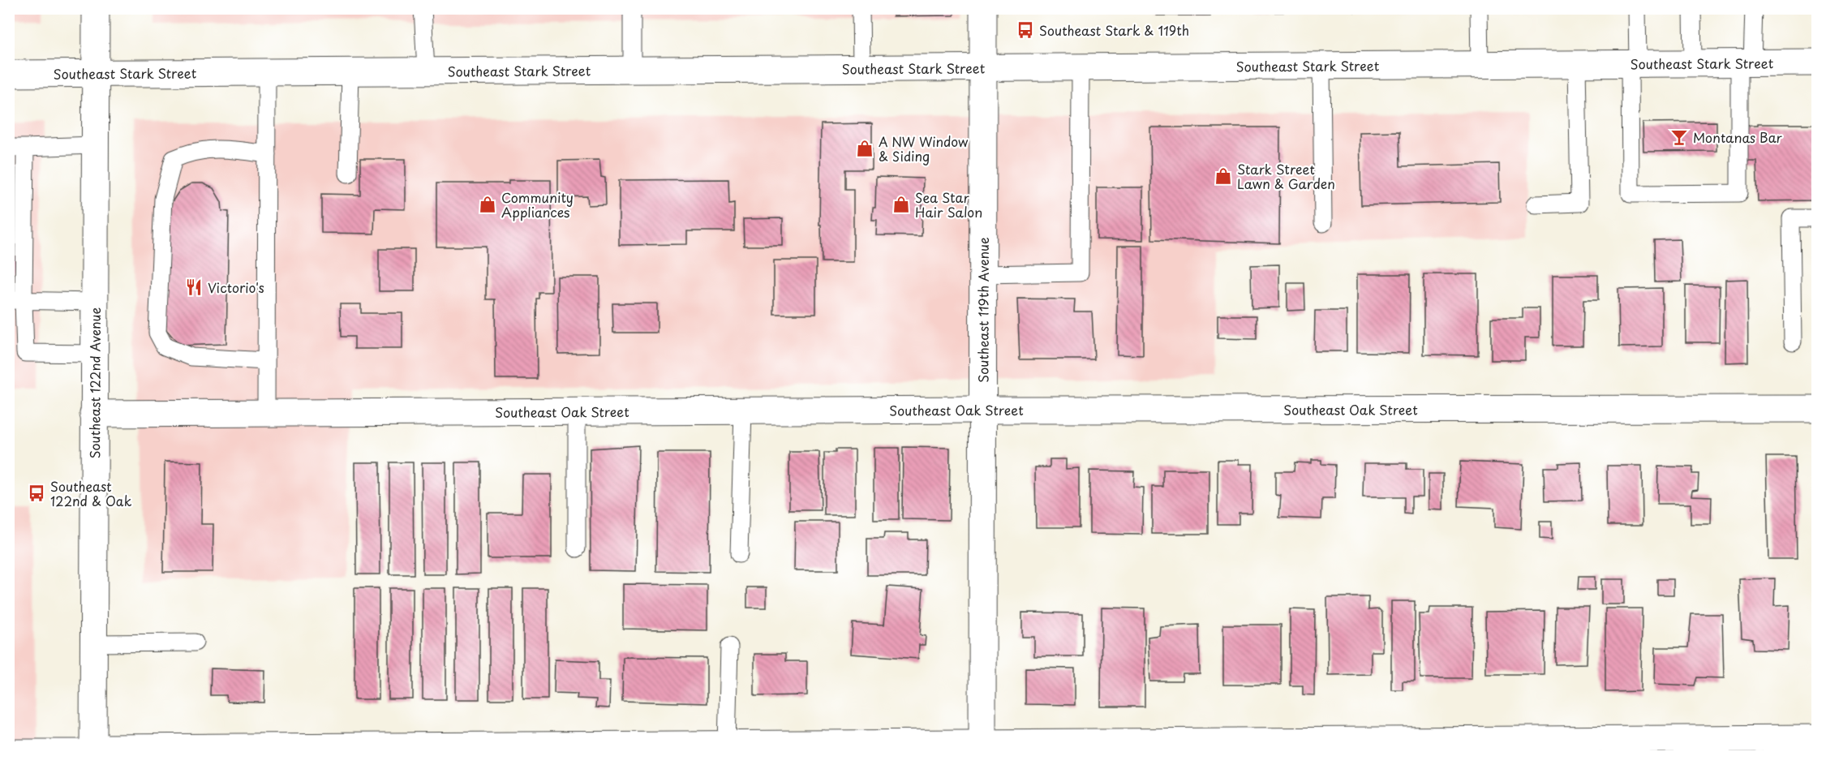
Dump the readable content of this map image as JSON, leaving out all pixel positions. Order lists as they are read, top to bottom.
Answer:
{
  "streets": {
    "street": [
      "Southeast Stark Street",
      "Southeast 119th Avenue",
      "Southeast 122nd Avenue",
      "Southeast Oak Street"
    ]
  },
  "crossings": [
    ["Southeast Stark Street", "Southeast 119th Avenue"],
    ["Southeast Stark Street", "Southeast 122nd Avenue"],
    ["Southeast 119th Avenue", "Southeast Oak Street"],
    ["Southeast 122nd Avenue", "Southeast Oak Street"]
  ],
  "places": {
    "bus stop": ["Southeast Stark & 119th", "Southeast 122nd & Oak"],
    "bar": ["Montanas Bar"],
    "shop": [
      "A NW Window & Siding",
      "Stark Street Lawn & Garden",
      "Community Appliances",
      "Sea Star Hair Salon"
    ],
    "restaurant": ["Victorio's"]
  }
}
